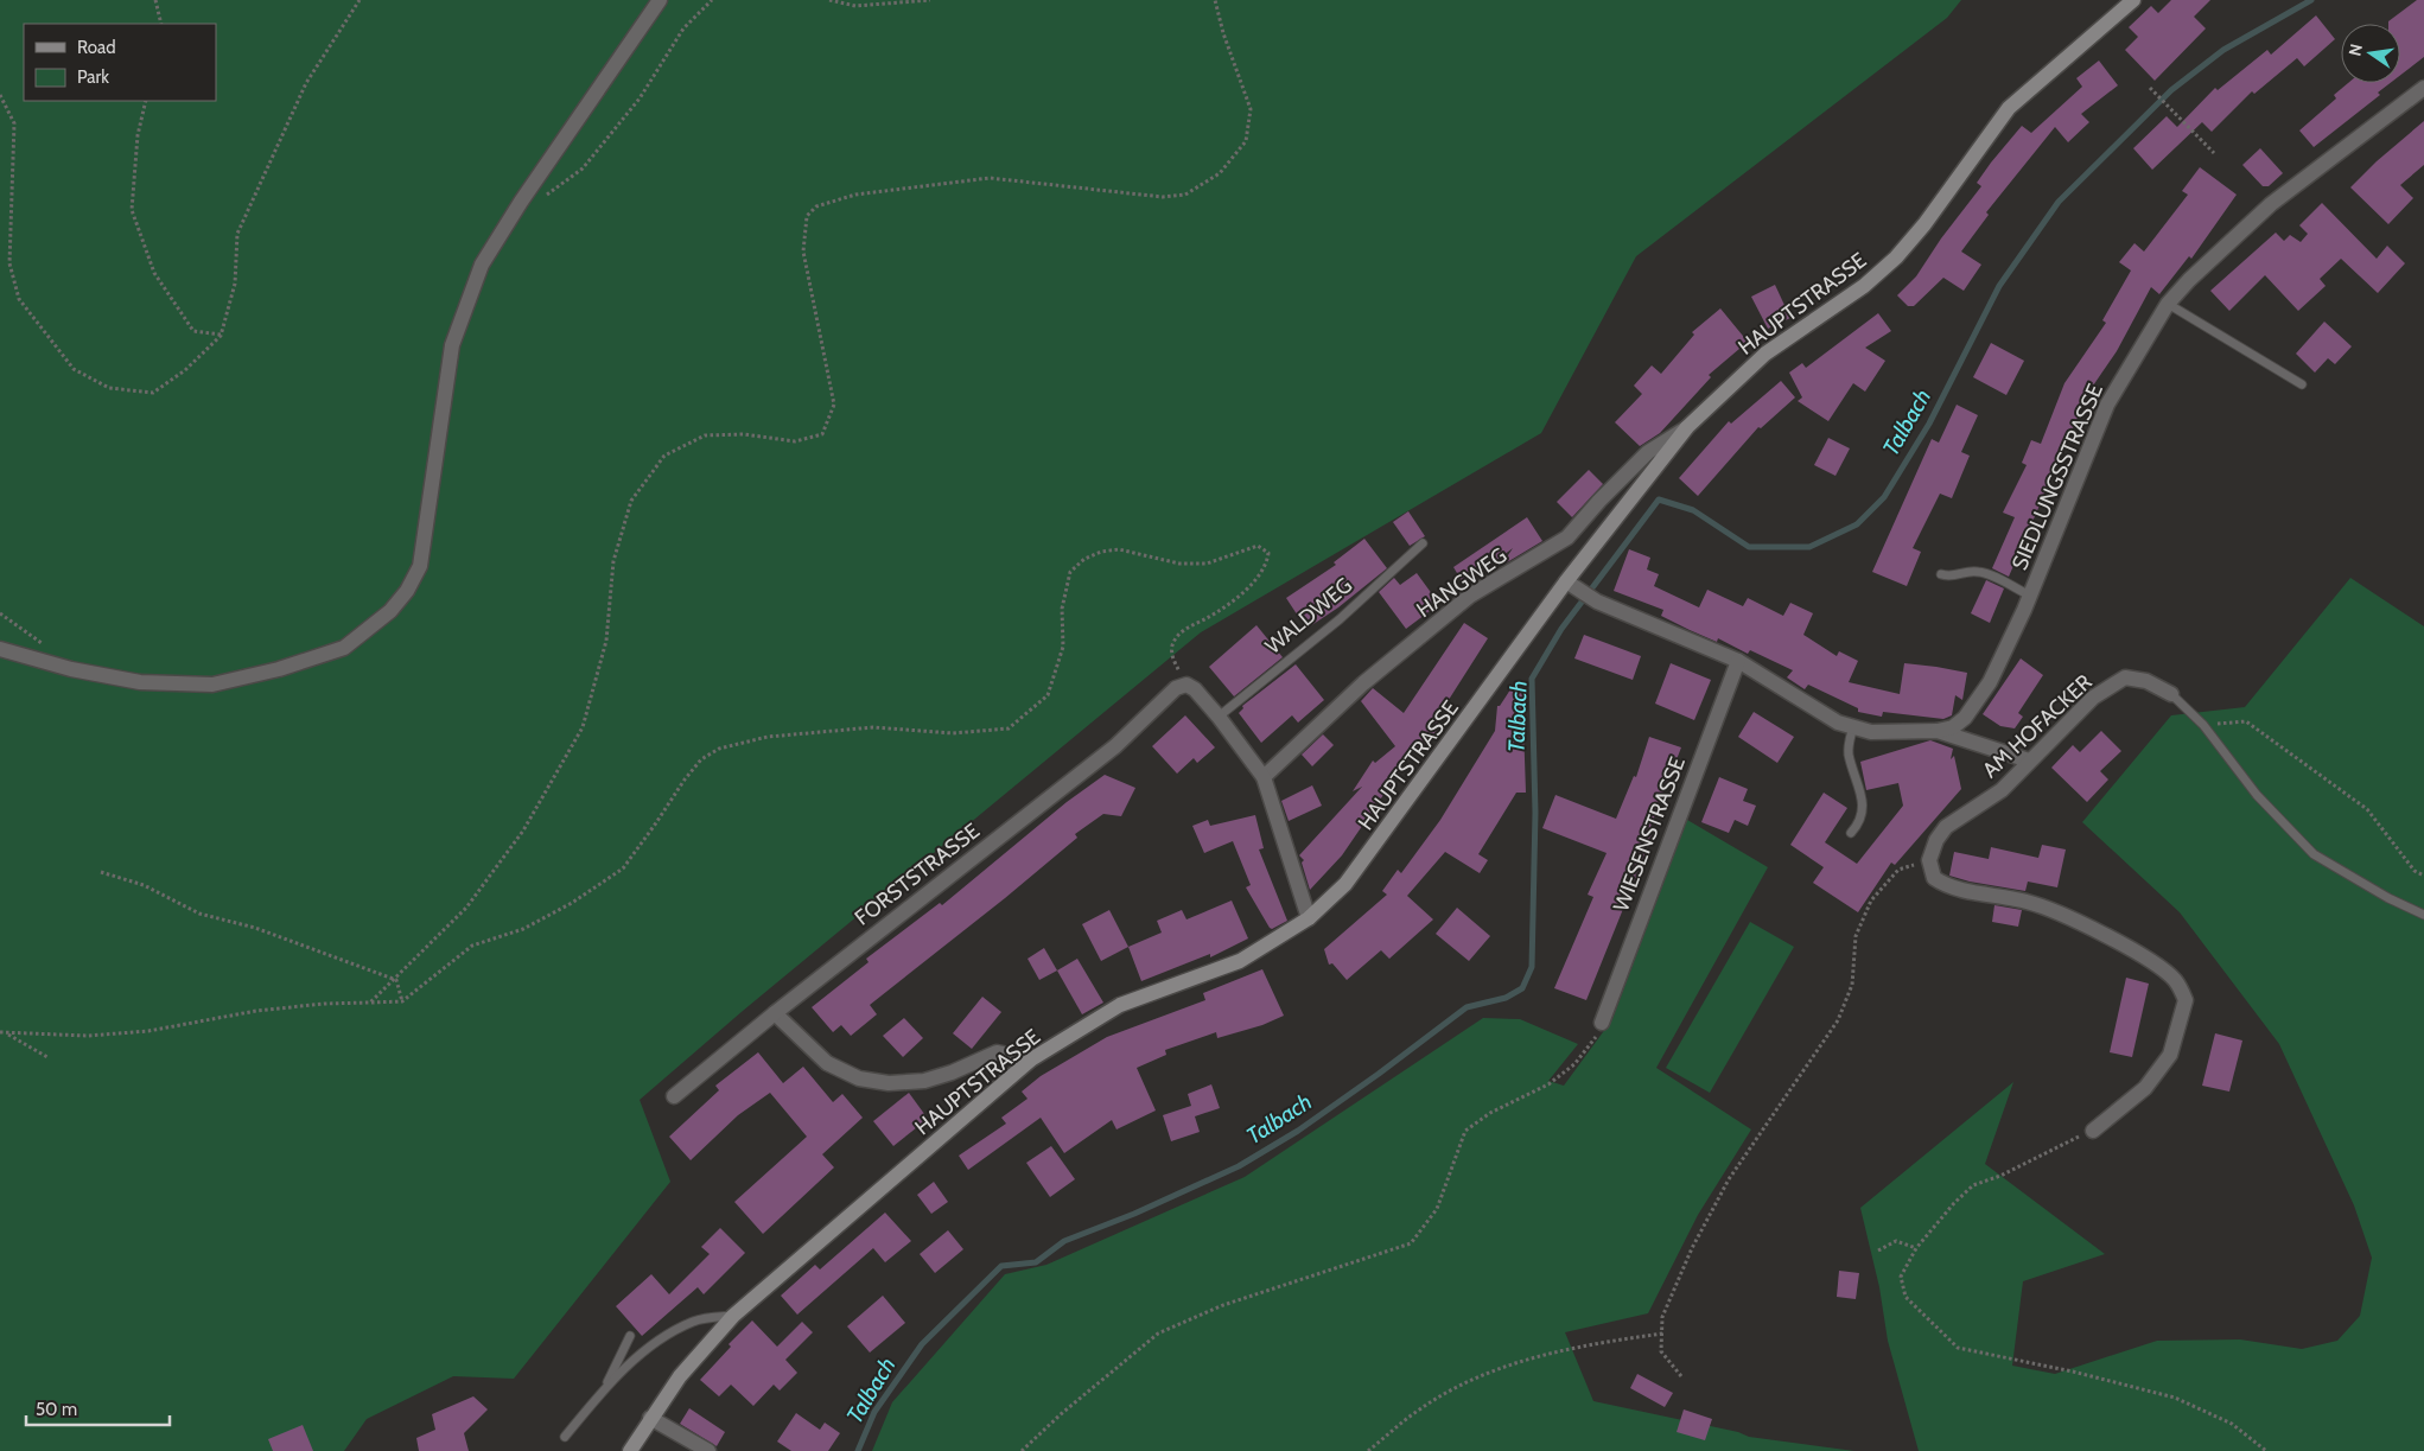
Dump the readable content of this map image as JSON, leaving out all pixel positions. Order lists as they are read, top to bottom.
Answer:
{
  "streets": {
    "main road": ["HAUPTSTRASSE"],
    "street": [
      "SIEDLUNGSSTRASSE",
      "HANGWEG",
      "AM HOFACKER",
      "WIESENSTRASSE",
      "FORSTSTRASSE"
    ],
    "lane": ["WALDWEG"]
  },
  "crossings": [
    ["HAUPTSTRASSE", "HANGWEG"]
  ],
  "water": ["Talbach"],
  "legend": ["Road", "Park"],
  "scale_bar": "50 m",
  "north": "left"
}
